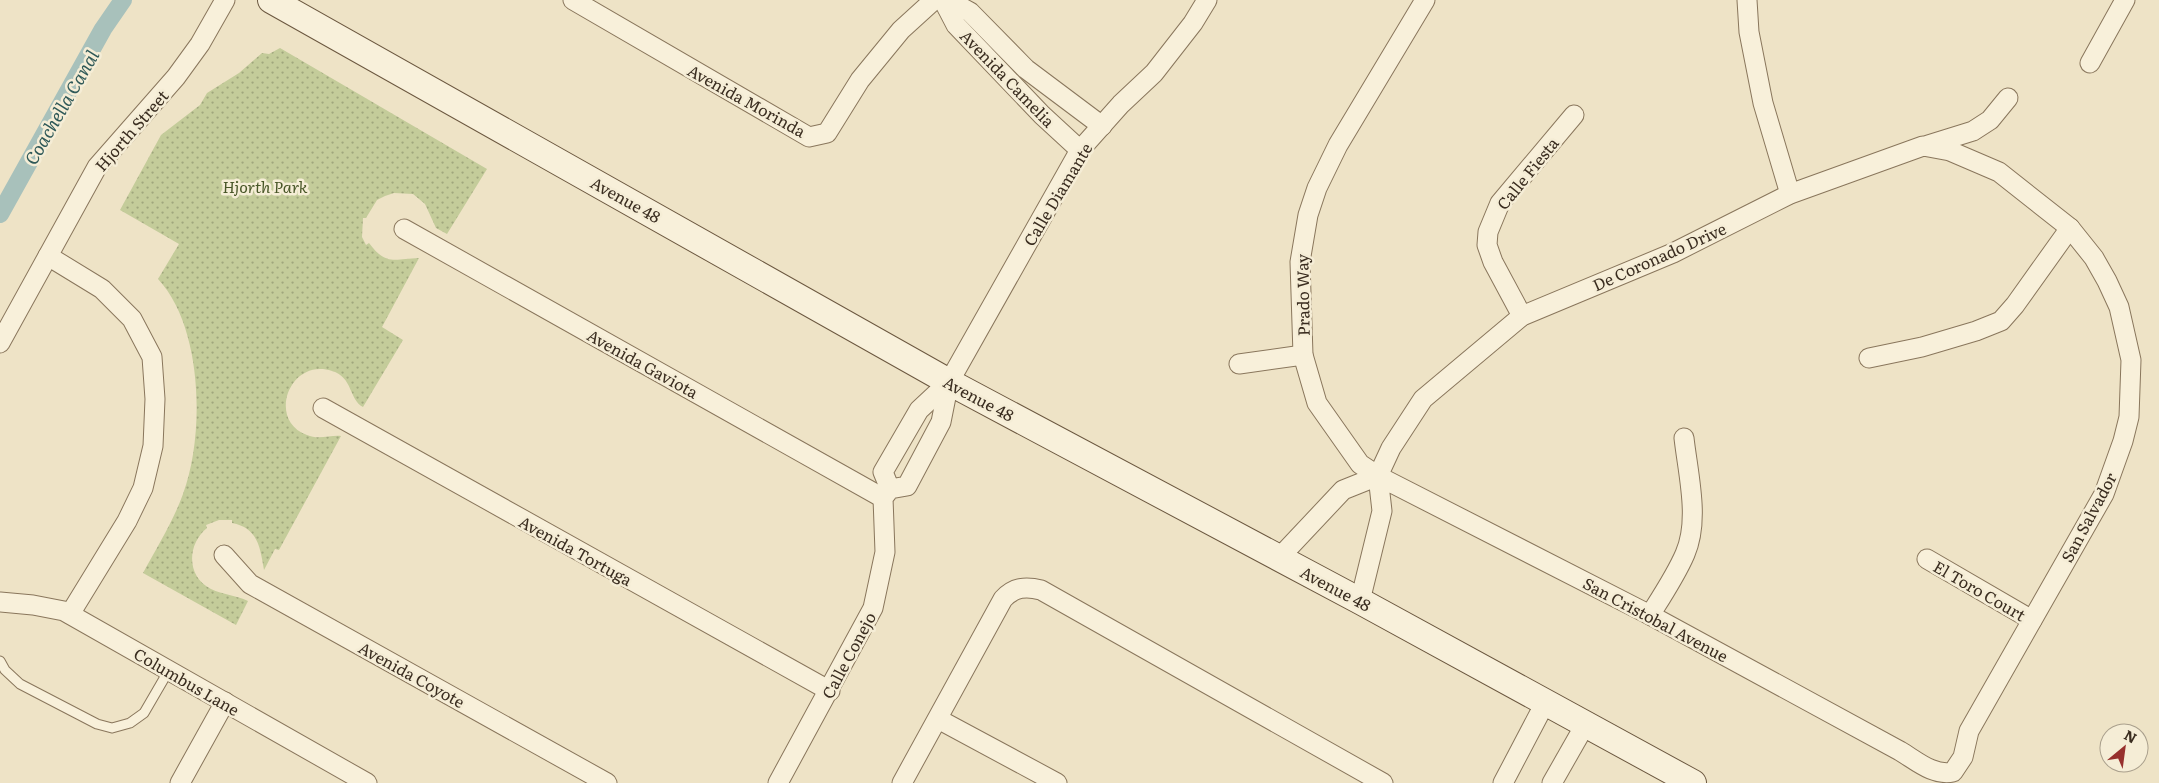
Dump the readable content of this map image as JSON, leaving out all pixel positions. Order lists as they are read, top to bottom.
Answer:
{
  "streets": {
    "main road": ["Avenue 48"],
    "street": [
      "Avenida Camelia",
      "Avenida Morinda",
      "Hjorth Street",
      "Calle Fiesta",
      "Calle Diamante",
      "De Coronado Drive",
      "Prado Way",
      "Avenida Gaviota",
      "San Salvador",
      "Avenida Tortuga",
      "El Toro Court",
      "San Cristobal Avenue",
      "Calle Conejo",
      "Avenida Coyote",
      "Columbus Lane"
    ]
  },
  "crossings": [
    ["Avenida Camelia", "Calle Diamante"],
    ["Calle Fiesta", "De Coronado Drive"],
    ["Calle Diamante", "Avenue 48"],
    ["Calle Diamante", "Calle Conejo"],
    ["Avenue 48", "Calle Conejo"],
    ["De Coronado Drive", "Prado Way"],
    ["De Coronado Drive", "San Salvador"],
    ["De Coronado Drive", "San Cristobal Avenue"],
    ["Prado Way", "San Cristobal Avenue"],
    ["Avenida Gaviota", "Calle Conejo"],
    ["San Salvador", "El Toro Court"],
    ["San Salvador", "San Cristobal Avenue"],
    ["Avenida Tortuga", "Calle Conejo"]
  ],
  "water": ["Coachella Canal"],
  "parks": ["Hjorth Park"],
  "north": "top right"
}
